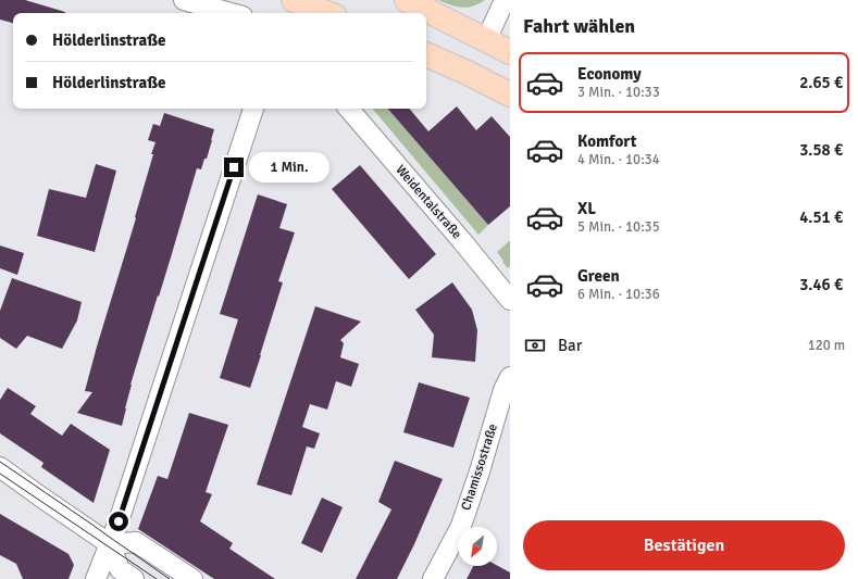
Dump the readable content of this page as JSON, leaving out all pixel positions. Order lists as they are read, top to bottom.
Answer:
{
  "streets": {
    "street": ["Weidentalstraße", "Chamissostraße"]
  },
  "north": "bottom left",
  "page": {
    "heading": "Fahrt wählen",
    "banner": ["Hölderlinstraße", "Hölderlinstraße"],
    "list": [
      {
        "name": "Economy",
        "note": "3 Min. · 10:33",
        "value": "2.65 €"
      },
      {
        "name": "Komfort",
        "note": "4 Min. · 10:34",
        "value": "3.58 €"
      },
      {
        "name": "XL",
        "note": "5 Min. · 10:35",
        "value": "4.51 €"
      },
      {
        "name": "Green",
        "note": "6 Min. · 10:36",
        "value": "3.46 €"
      }
    ],
    "bubble": "1 Min.",
    "pay": ["Bar", "120 m"],
    "buttons": "Bestätigen"
  }
}
